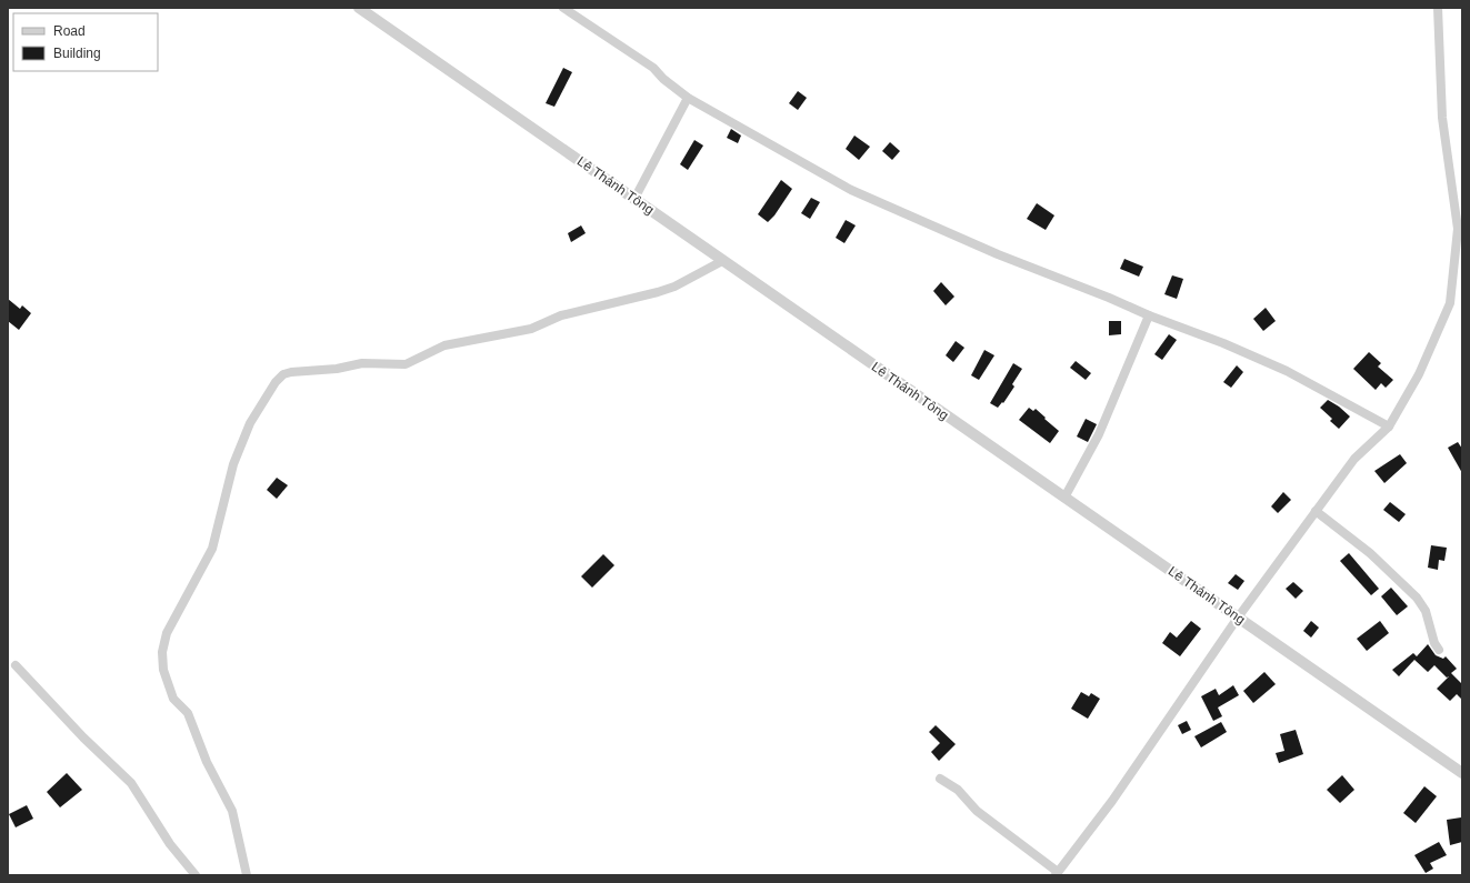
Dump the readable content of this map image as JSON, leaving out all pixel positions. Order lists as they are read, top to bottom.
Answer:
{
  "streets": {
    "street": ["Lê Thánh Tông"]
  },
  "legend": ["Road", "Building"]
}
